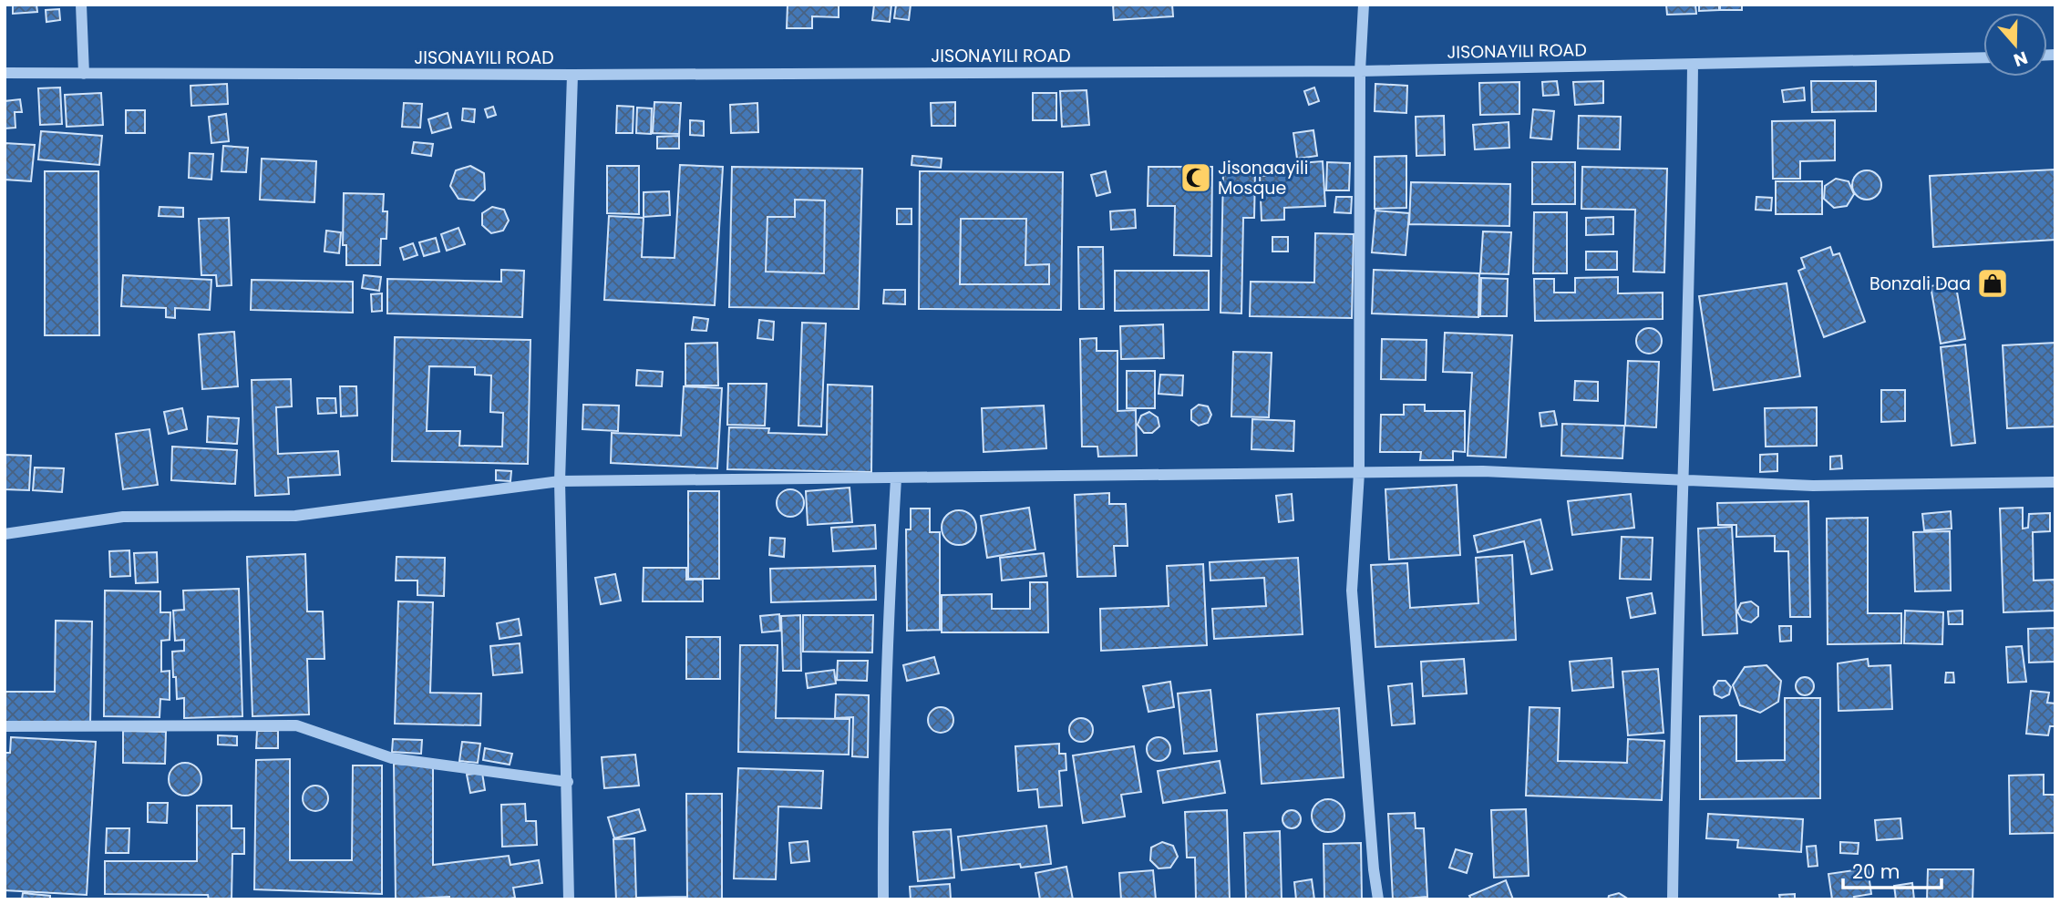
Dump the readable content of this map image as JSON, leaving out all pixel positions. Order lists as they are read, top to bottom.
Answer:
{
  "streets": {
    "street": ["JISONAYILI ROAD"]
  },
  "places": {
    "mosque": ["Jisonaayili Mosque"],
    "shop": ["Bonzali Daa"]
  },
  "scale_bar": "20 m",
  "north": "bottom"
}
